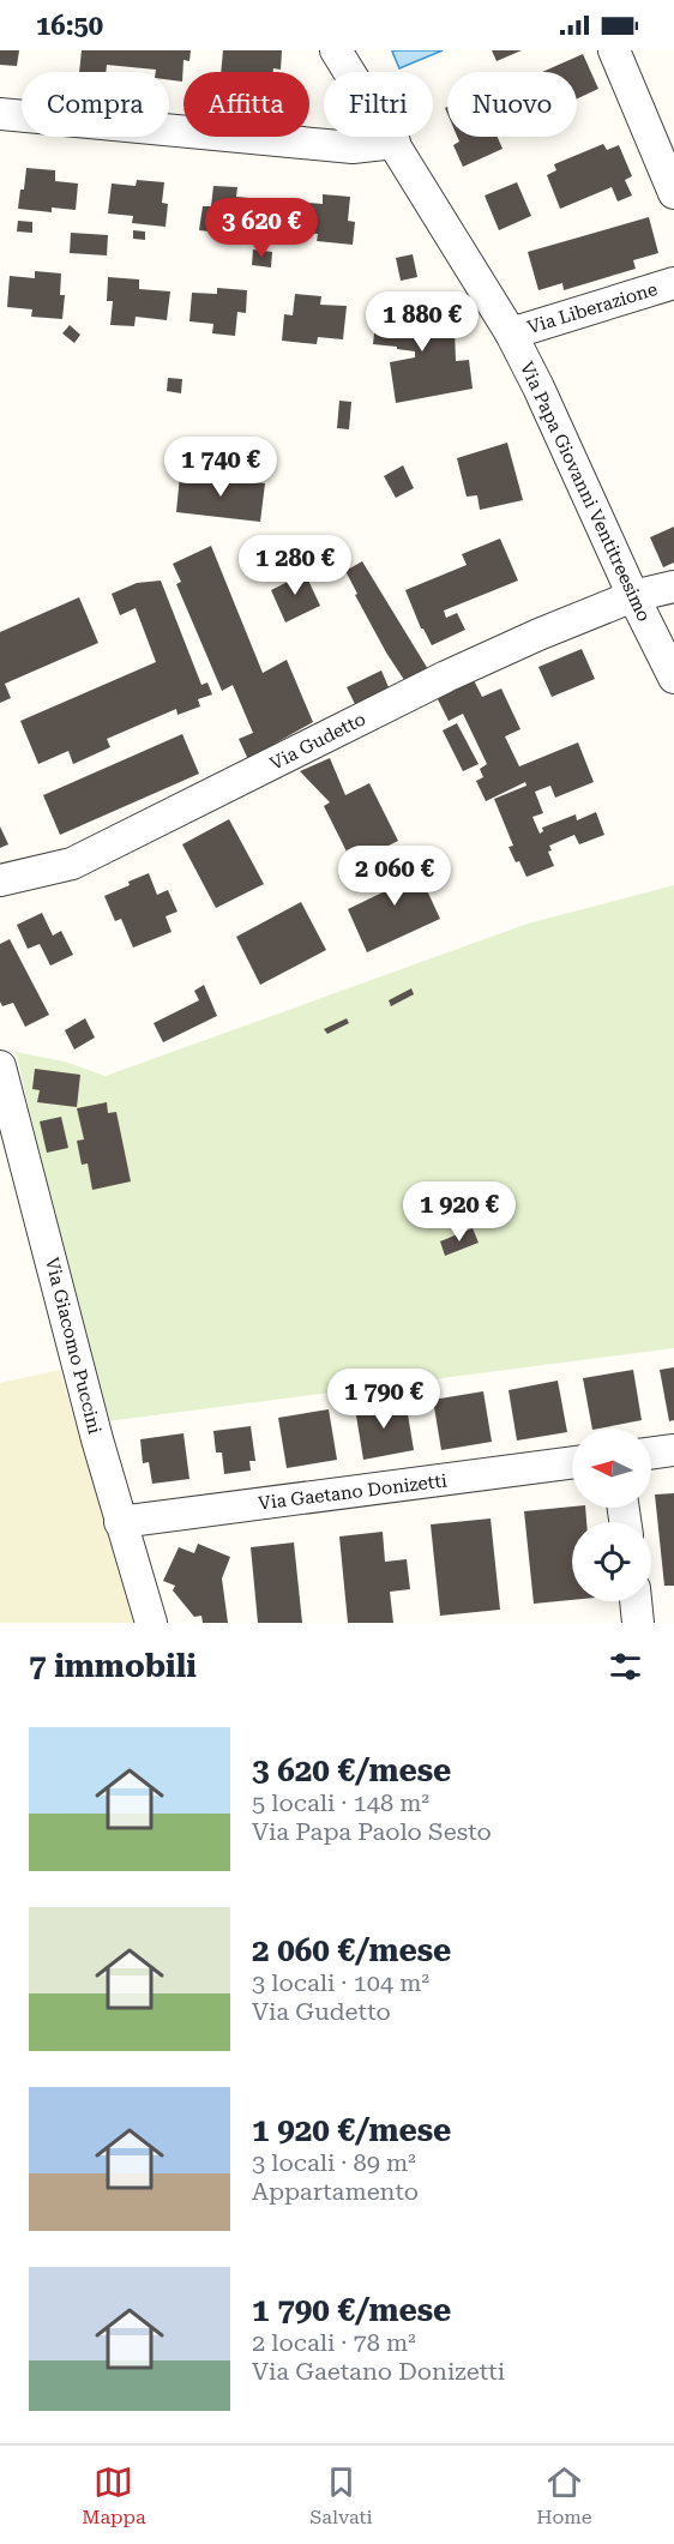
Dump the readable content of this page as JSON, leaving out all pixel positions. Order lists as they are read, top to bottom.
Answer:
{
  "streets": {
    "street": [
      "Via Liberazione",
      "Via Papa Giovanni Ventitreesimo",
      "Via Gudetto",
      "Via Giacomo Puccini",
      "Via Gaetano Donizetti"
    ]
  },
  "crossings": [
    ["Via Liberazione", "Via Papa Giovanni Ventitreesimo"],
    ["Via Papa Giovanni Ventitreesimo", "Via Gudetto"],
    ["Via Giacomo Puccini", "Via Gaetano Donizetti"]
  ],
  "north": "left",
  "page": {
    "status": "16:50",
    "chip": [
      "Compra",
      "Affitta",
      "Filtri",
      "Nuovo"
    ],
    "price": [
      "3 620 €",
      "1 880 €",
      "1 740 €",
      "1 280 €",
      "2 060 €",
      "1 920 €",
      "1 790 €"
    ],
    "heading": "7 immobili",
    "list": [
      {
        "name": "3 620 €/mese",
        "note": "5 locali · 148 m² · Via Papa Paolo Sesto"
      },
      {
        "name": "2 060 €/mese",
        "note": "3 locali · 104 m² · Via Gudetto"
      },
      {
        "name": "1 920 €/mese",
        "note": "3 locali · 89 m² · Appartamento"
      },
      {
        "name": "1 790 €/mese",
        "note": "2 locali · 78 m² · Via Gaetano Donizetti"
      }
    ],
    "tabs": ["Mappa", "Salvati", "Home"]
  }
}
